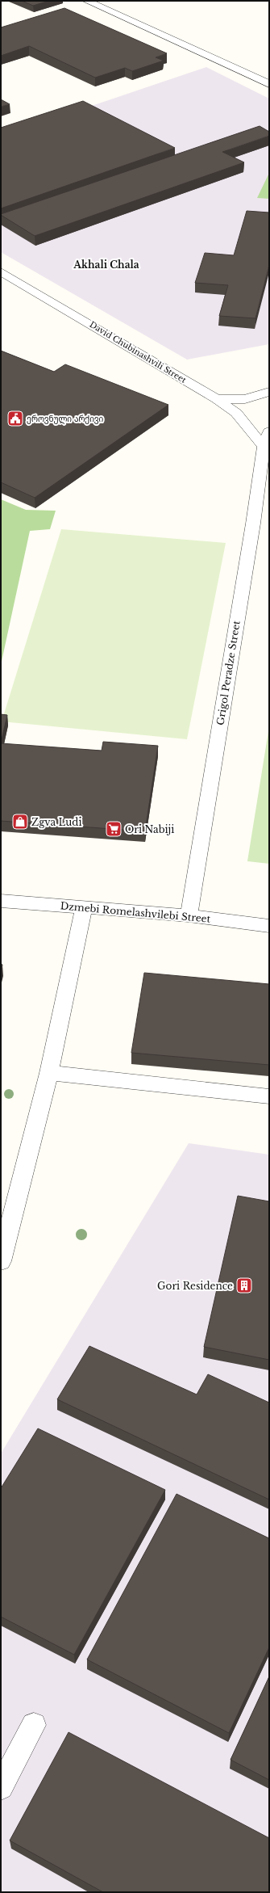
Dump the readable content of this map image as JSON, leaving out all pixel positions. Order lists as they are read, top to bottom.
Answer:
{
  "streets": {
    "street": ["David Chubinashvili Street", "Grigol Peradze Street", "Dzmebi Romelashvilebi Street"]
  },
  "crossings": [
    ["David Chubinashvili Street", "Grigol Peradze Street"],
    ["Grigol Peradze Street", "Dzmebi Romelashvilebi Street"]
  ],
  "districts": ["Akhali Chala"],
  "places": {
    "public building": ["ეროვნული არქივი"],
    "shop": ["Zgva Ludi"],
    "supermarket": ["Ori Nabiji"],
    "building": ["Gori Residence"]
  }
}
